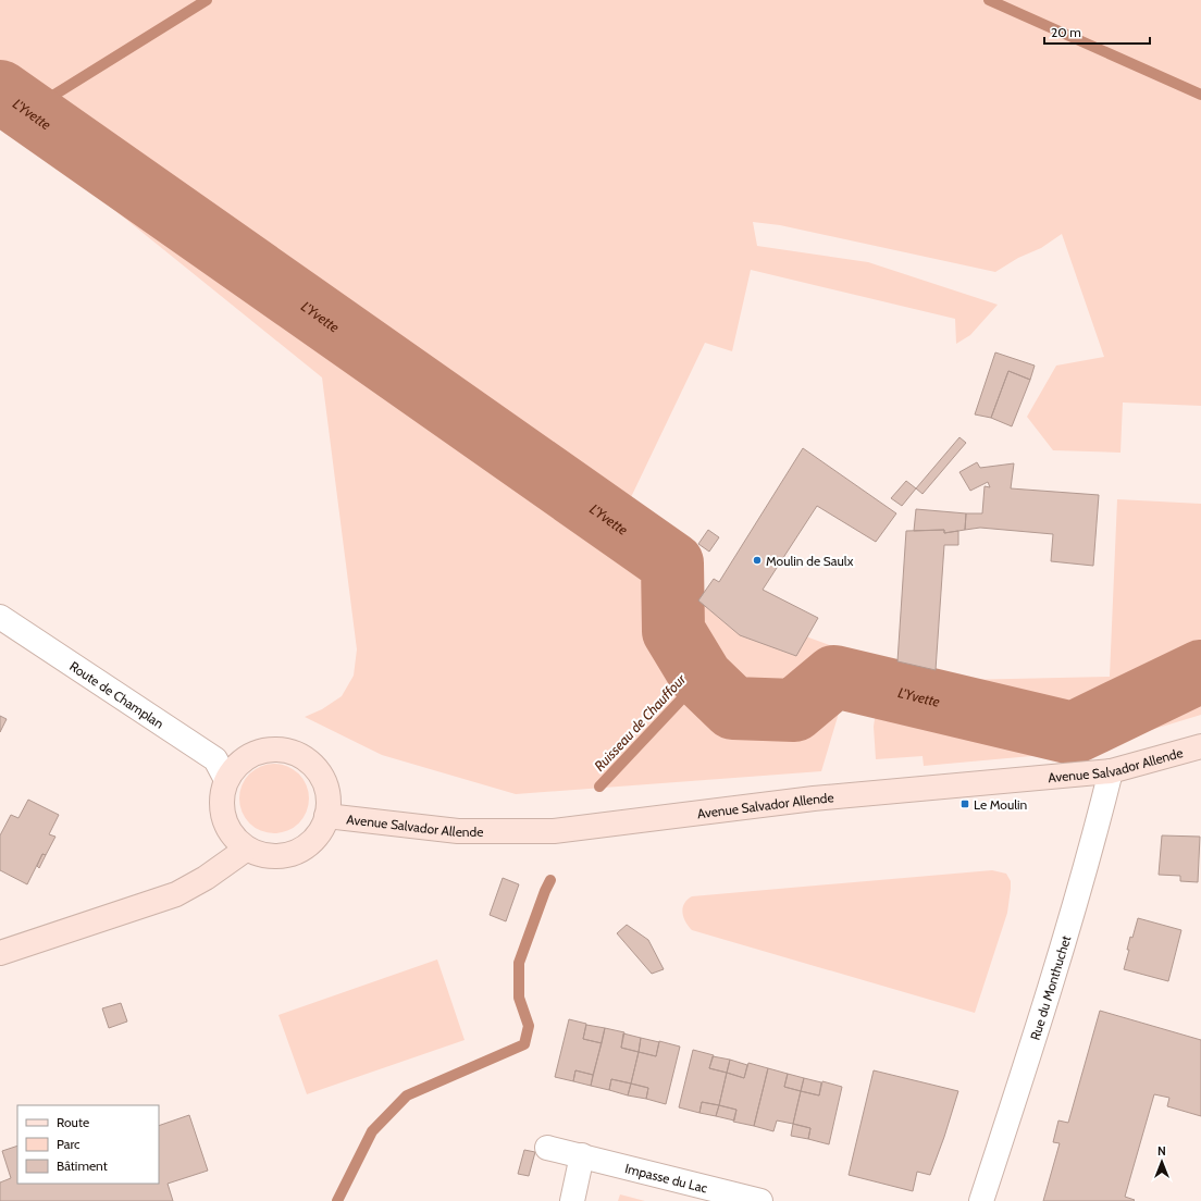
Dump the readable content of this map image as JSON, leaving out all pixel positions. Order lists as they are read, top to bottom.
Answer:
{
  "streets": {
    "main road": ["Avenue Salvador Allende"],
    "street": ["Route de Champlan", "Rue du Monthuchet", "Impasse du Lac"]
  },
  "crossings": [
    ["Route de Champlan", "Avenue Salvador Allende"],
    ["Avenue Salvador Allende", "Rue du Monthuchet"]
  ],
  "water": ["L'Yvette", "Ruisseau de Chauffour"],
  "places": {
    "other": ["Moulin de Saulx"],
    "transit": ["Le Moulin"]
  },
  "legend": ["Route", "Parc", "Bâtiment"],
  "scale_bar": "20 m",
  "north": "top"
}
